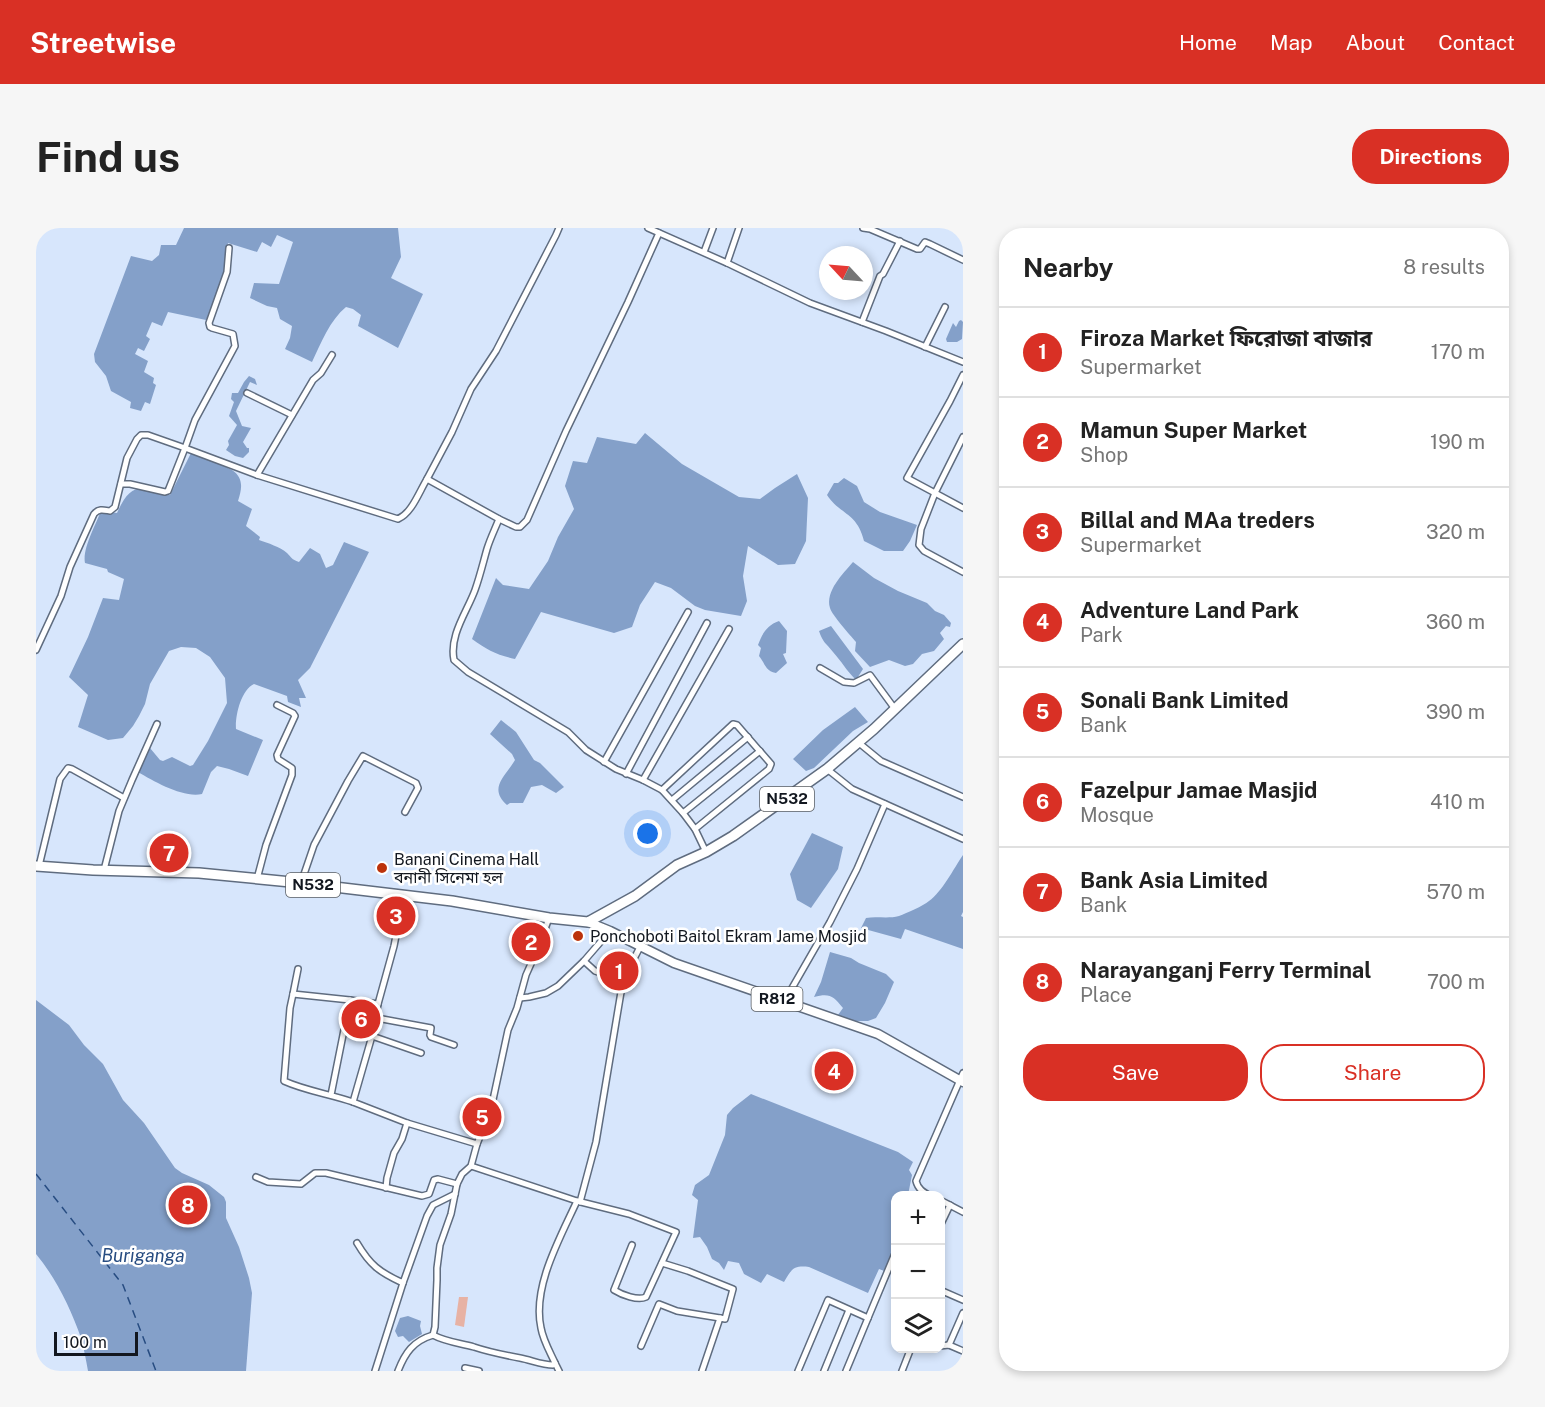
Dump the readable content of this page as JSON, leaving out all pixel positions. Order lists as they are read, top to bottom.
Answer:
{
  "streets": {
    "highway": ["N532"],
    "main road": ["R812"]
  },
  "crossings": [
    ["N532", "R812"]
  ],
  "water": ["Buriganga"],
  "places": ["Banani Cinema Hall বনানী সিনেমা হল", "Ponchoboti Baitol Ekram Jame Mosjid"],
  "scale_bar": "100 m",
  "north": "top left",
  "page": {
    "header": "Streetwise",
    "nav": [
      "Home",
      "Map",
      "About",
      "Contact"
    ],
    "buttons": [
      "Directions",
      ["Save", "Share"]
    ],
    "title": "Find us",
    "heading": ["Nearby", "8 results"],
    "list": [
      {
        "mark": "1",
        "name": "Firoza Market ফিরোজা বাজার",
        "note": "Supermarket",
        "value": "170 m"
      },
      {
        "mark": "2",
        "name": "Mamun Super Market",
        "note": "Shop",
        "value": "190 m"
      },
      {
        "mark": "3",
        "name": "Billal and MAa treders",
        "note": "Supermarket",
        "value": "320 m"
      },
      {
        "mark": "4",
        "name": "Adventure Land Park",
        "note": "Park",
        "value": "360 m"
      },
      {
        "mark": "5",
        "name": "Sonali Bank Limited",
        "note": "Bank",
        "value": "390 m"
      },
      {
        "mark": "6",
        "name": "Fazelpur Jamae Masjid",
        "note": "Mosque",
        "value": "410 m"
      },
      {
        "mark": "7",
        "name": "Bank Asia Limited",
        "note": "Bank",
        "value": "570 m"
      },
      {
        "mark": "8",
        "name": "Narayanganj Ferry Terminal",
        "note": "Place",
        "value": "700 m"
      }
    ],
    "pins": [
      "7",
      "3",
      "2",
      "1",
      "6",
      "4",
      "5",
      "8"
    ],
    "map_buttons": ["+", "−"],
    "scale": "100 m"
  }
}
